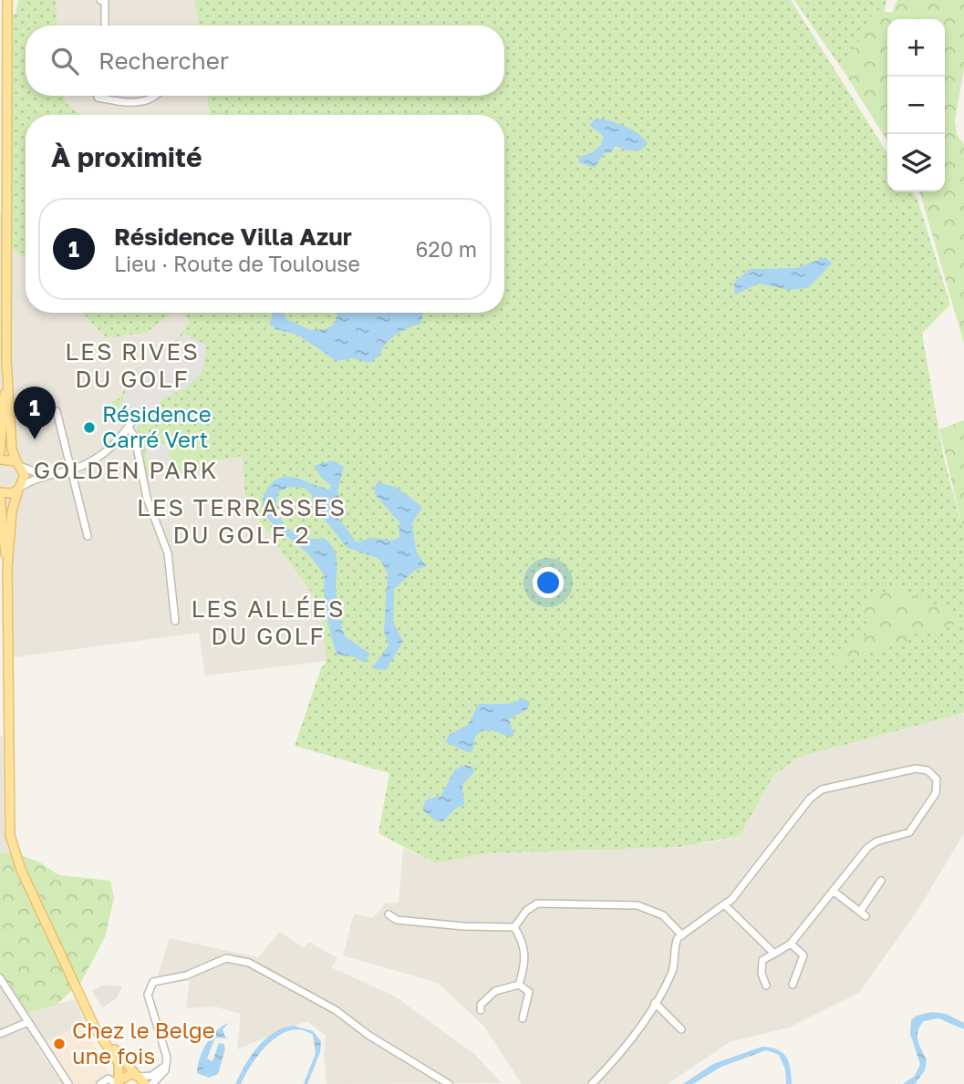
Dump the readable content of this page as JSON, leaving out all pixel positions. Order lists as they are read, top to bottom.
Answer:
{
  "districts": [
    "LES RIVES DU GOLF",
    "GOLDEN PARK",
    "LES TERRASSES DU GOLF 2",
    "LES ALLÉES DU GOLF"
  ],
  "places": ["Résidence Carré Vert", "Chez le Belge une fois"],
  "page": {
    "map_buttons": ["+", "−"],
    "search": "Rechercher",
    "heading": "À proximité",
    "list": [
      {
        "mark": "1",
        "name": "Résidence Villa Azur",
        "note": "Lieu · Route de Toulouse",
        "value": "620 m"
      }
    ],
    "pins": "1"
  }
}
